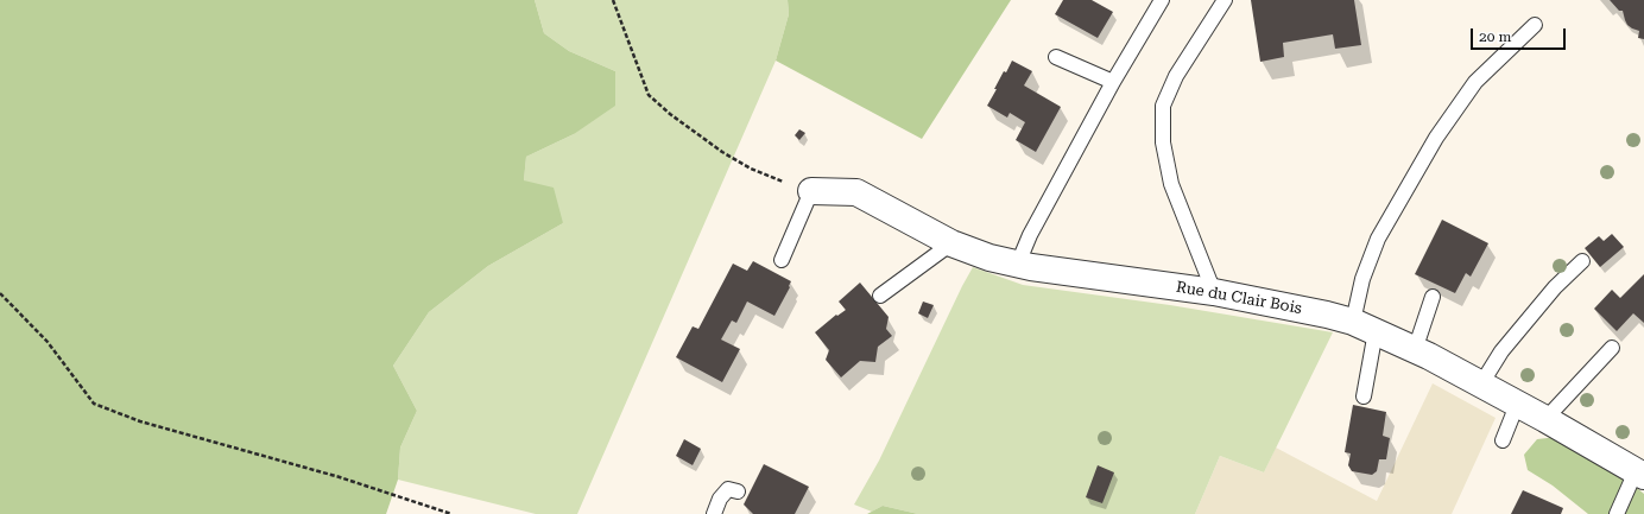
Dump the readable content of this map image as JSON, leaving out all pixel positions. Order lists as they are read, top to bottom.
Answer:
{
  "streets": {
    "street": ["Rue du Clair Bois"]
  },
  "scale_bar": "20 m"
}
